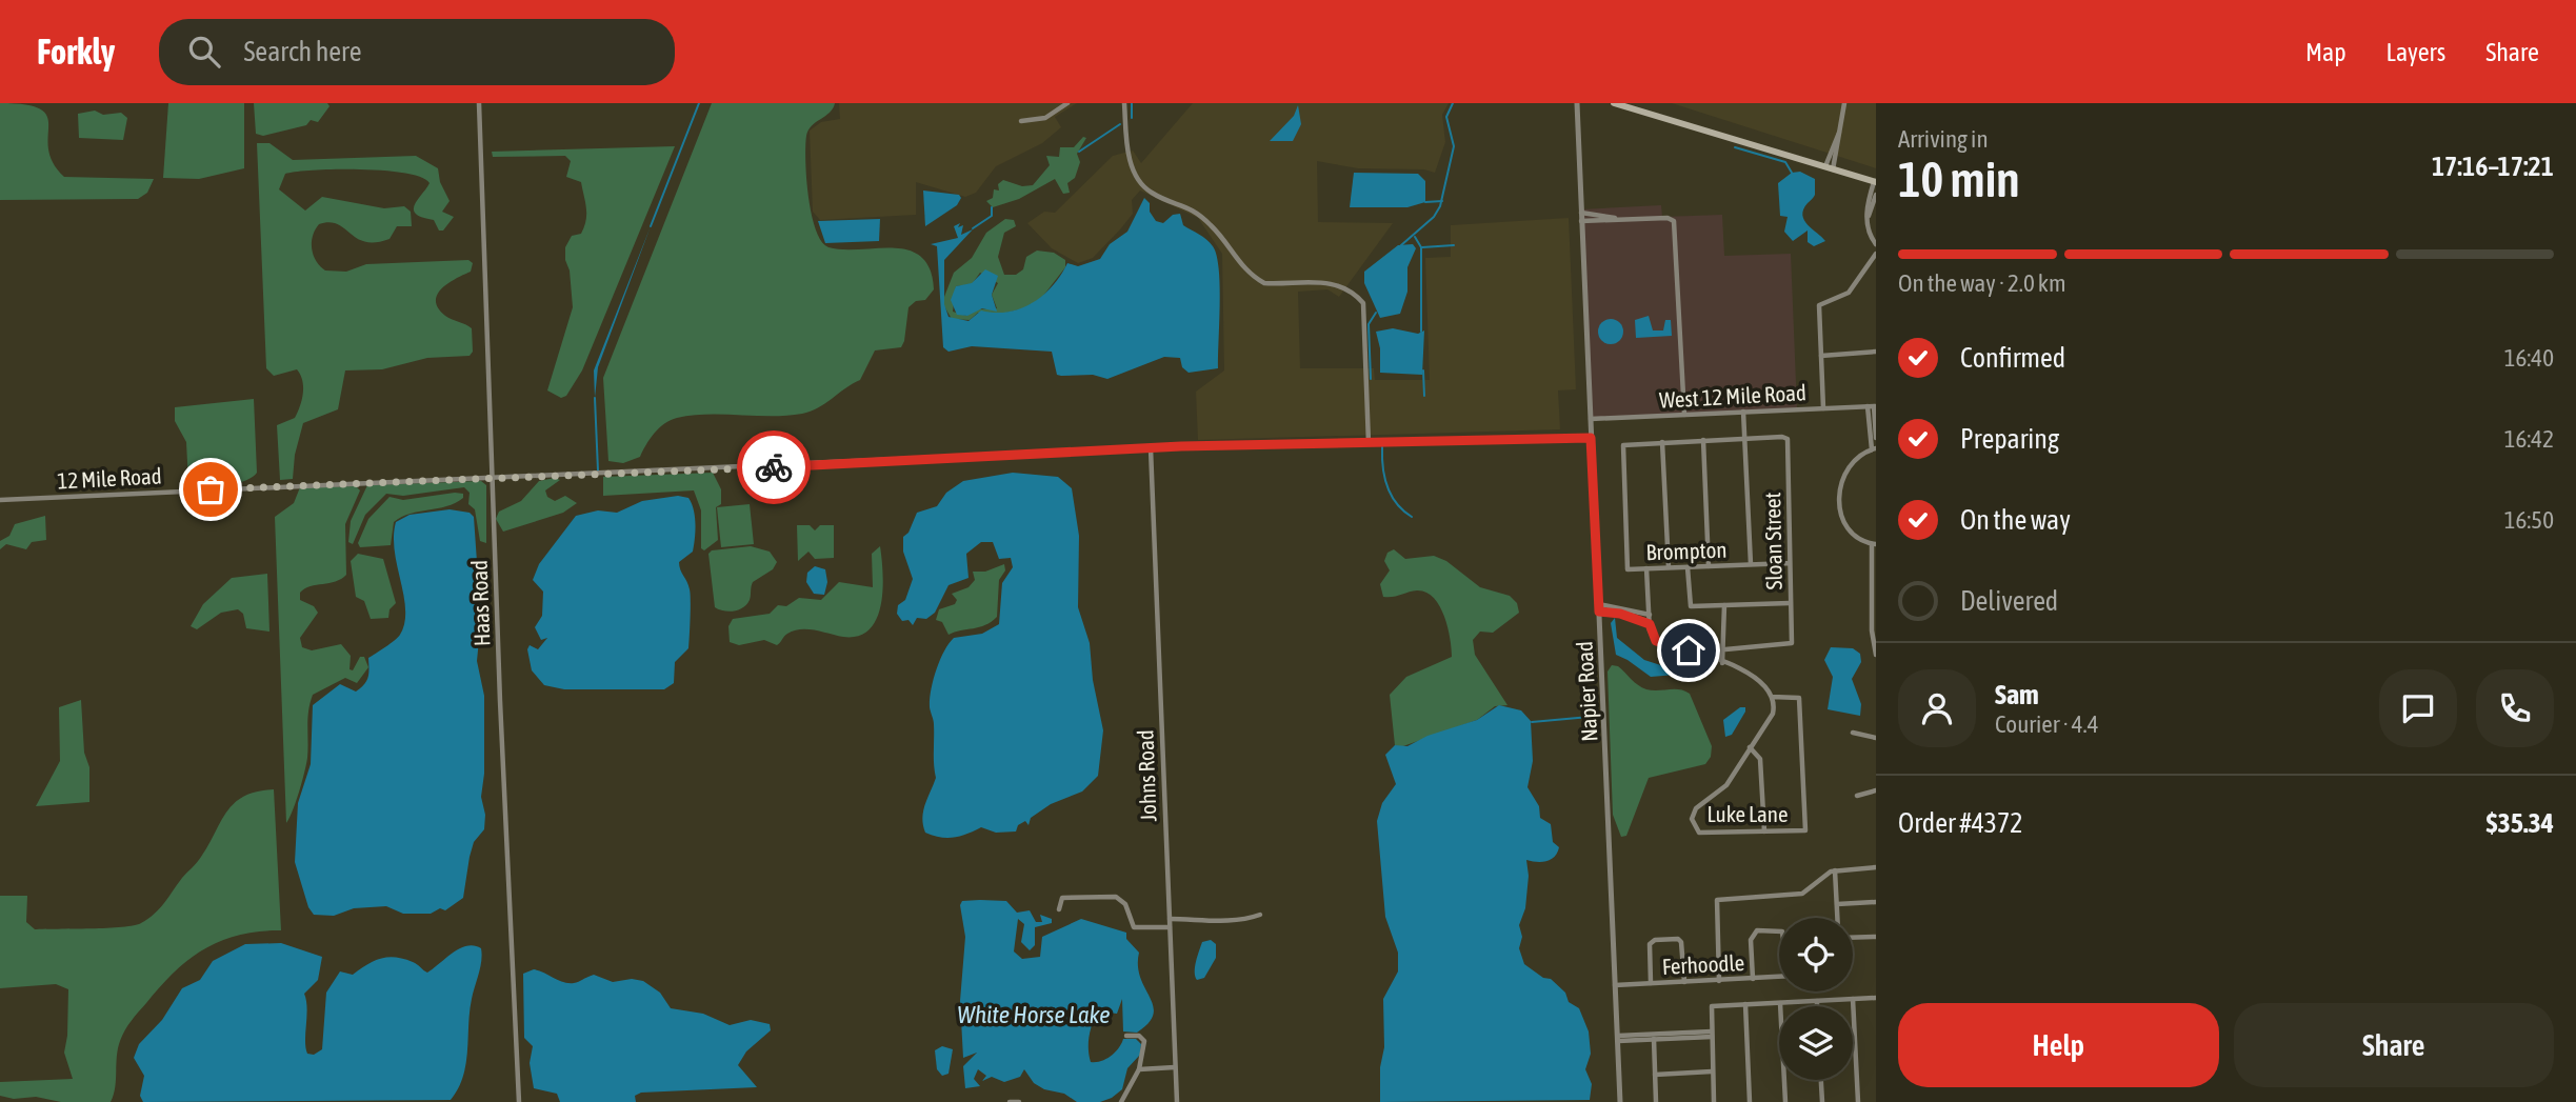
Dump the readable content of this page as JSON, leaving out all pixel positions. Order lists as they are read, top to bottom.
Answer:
{
  "streets": {
    "street": [
      "West 12 Mile Road",
      "12 Mile Road",
      "Sloan Street",
      "Brompton",
      "Haas Road",
      "Napier Road",
      "Johns Road",
      "Luke Lane",
      "Ferhoodle"
    ]
  },
  "crossings": [
    ["West 12 Mile Road", "Napier Road"],
    ["12 Mile Road", "Haas Road"],
    ["12 Mile Road", "Napier Road"],
    ["12 Mile Road", "Johns Road"],
    ["Sloan Street", "Brompton"],
    ["Napier Road", "Ferhoodle"]
  ],
  "water": ["White Horse Lake"],
  "page": {
    "header": "Forkly",
    "search": "Search here",
    "nav": ["Map", "Layers", "Share"],
    "heading": ["10 min", "Arriving in", "17:16–17:21"],
    "panel": [
      "Sam",
      "Courier · 4.4",
      "Order #4372",
      "$35.34"
    ],
    "bar": "On the way · 2.0 km",
    "list": [
      ["Confirmed", "16:40"],
      ["Preparing", "16:42"],
      ["On the way", "16:50"],
      "Delivered"
    ],
    "buttons": ["Help", "Share"]
  }
}
